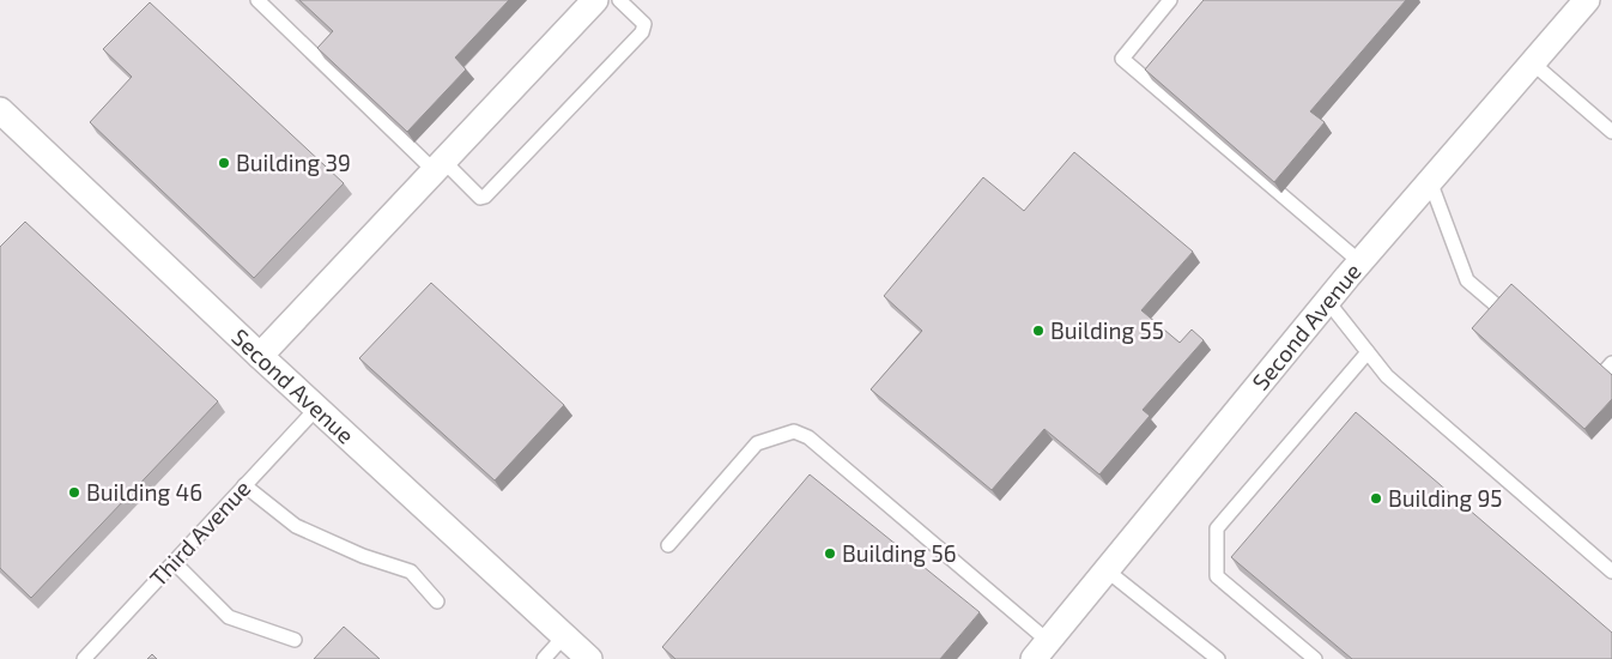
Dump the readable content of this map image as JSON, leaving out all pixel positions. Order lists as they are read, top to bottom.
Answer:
{
  "streets": {
    "street": ["Second Avenue"],
    "lane": ["Third Avenue"]
  },
  "crossings": [
    ["Second Avenue", "Third Avenue"]
  ],
  "places": [
    "Building 39",
    "Building 55",
    "Building 46",
    "Building 95",
    "Building 56"
  ]
}
